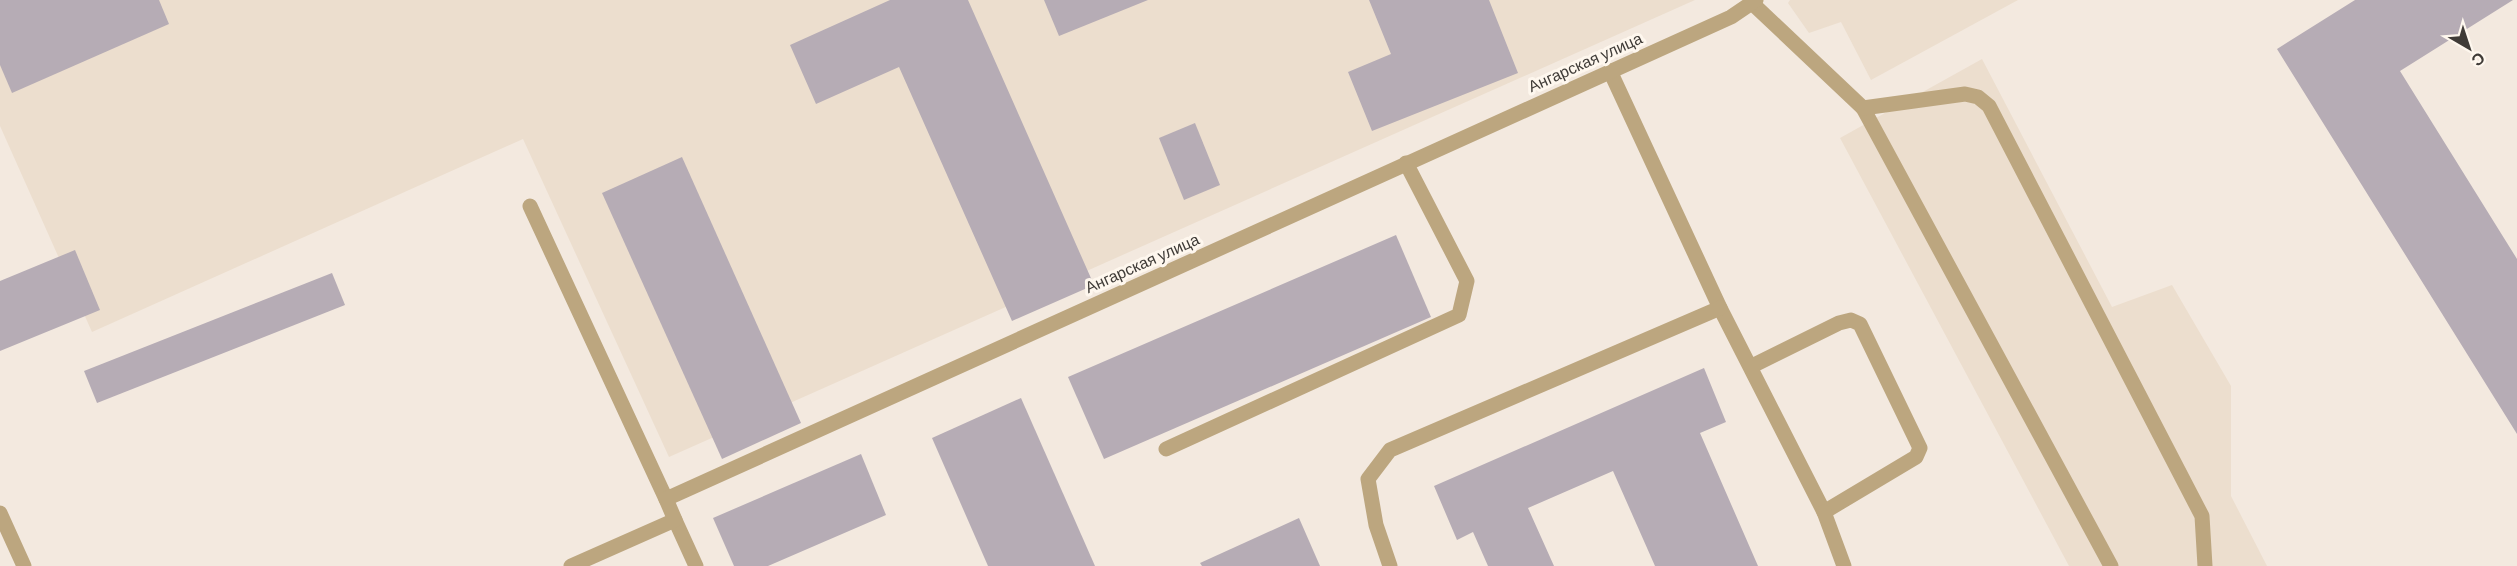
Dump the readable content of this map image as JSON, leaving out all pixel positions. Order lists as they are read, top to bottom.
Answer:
{
  "streets": {
    "street": ["Ангарская улица"]
  },
  "north": "bottom right"
}
